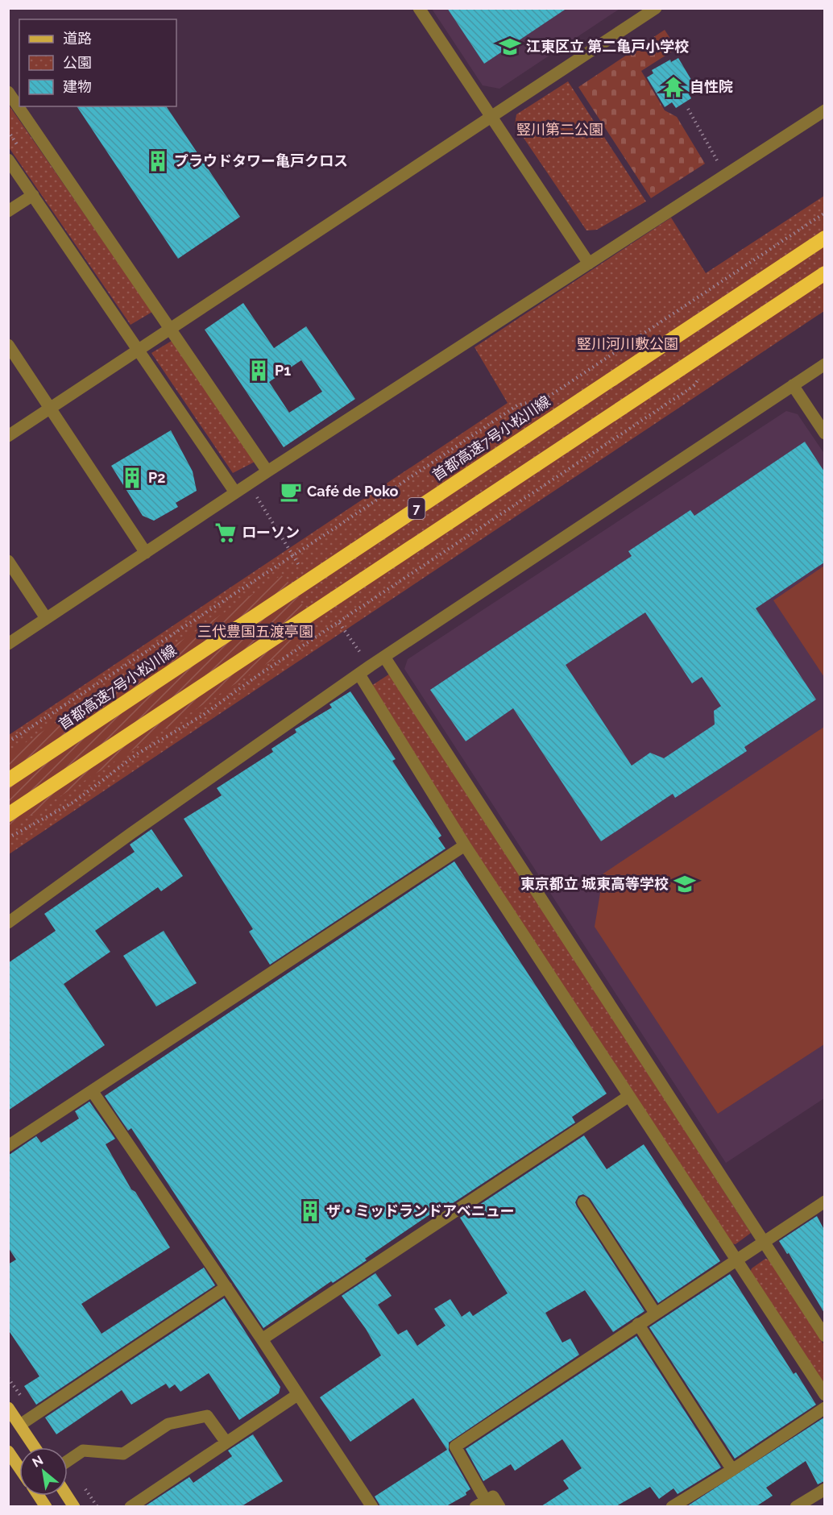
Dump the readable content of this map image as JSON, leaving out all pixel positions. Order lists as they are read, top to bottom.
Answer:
{
  "streets": {
    "highway": ["首都高速7号小松川線", "7"]
  },
  "parks": ["竪川第二公園", "竪川河川敷公園", "三代豊国五渡亭園"],
  "places": {
    "school or university": ["江東区立 第二亀戸小学校", "東京都立 城東高等学校"],
    "temple": ["自性院"],
    "building": [
      "プラウドタワー亀戸クロス",
      "P1",
      "P2",
      "ザ・ミッドランドアベニュー"
    ],
    "cafe": ["Café de Poko"],
    "supermarket": ["ローソン"]
  },
  "legend": ["道路", "公園", "建物"],
  "north": "top left"
}
